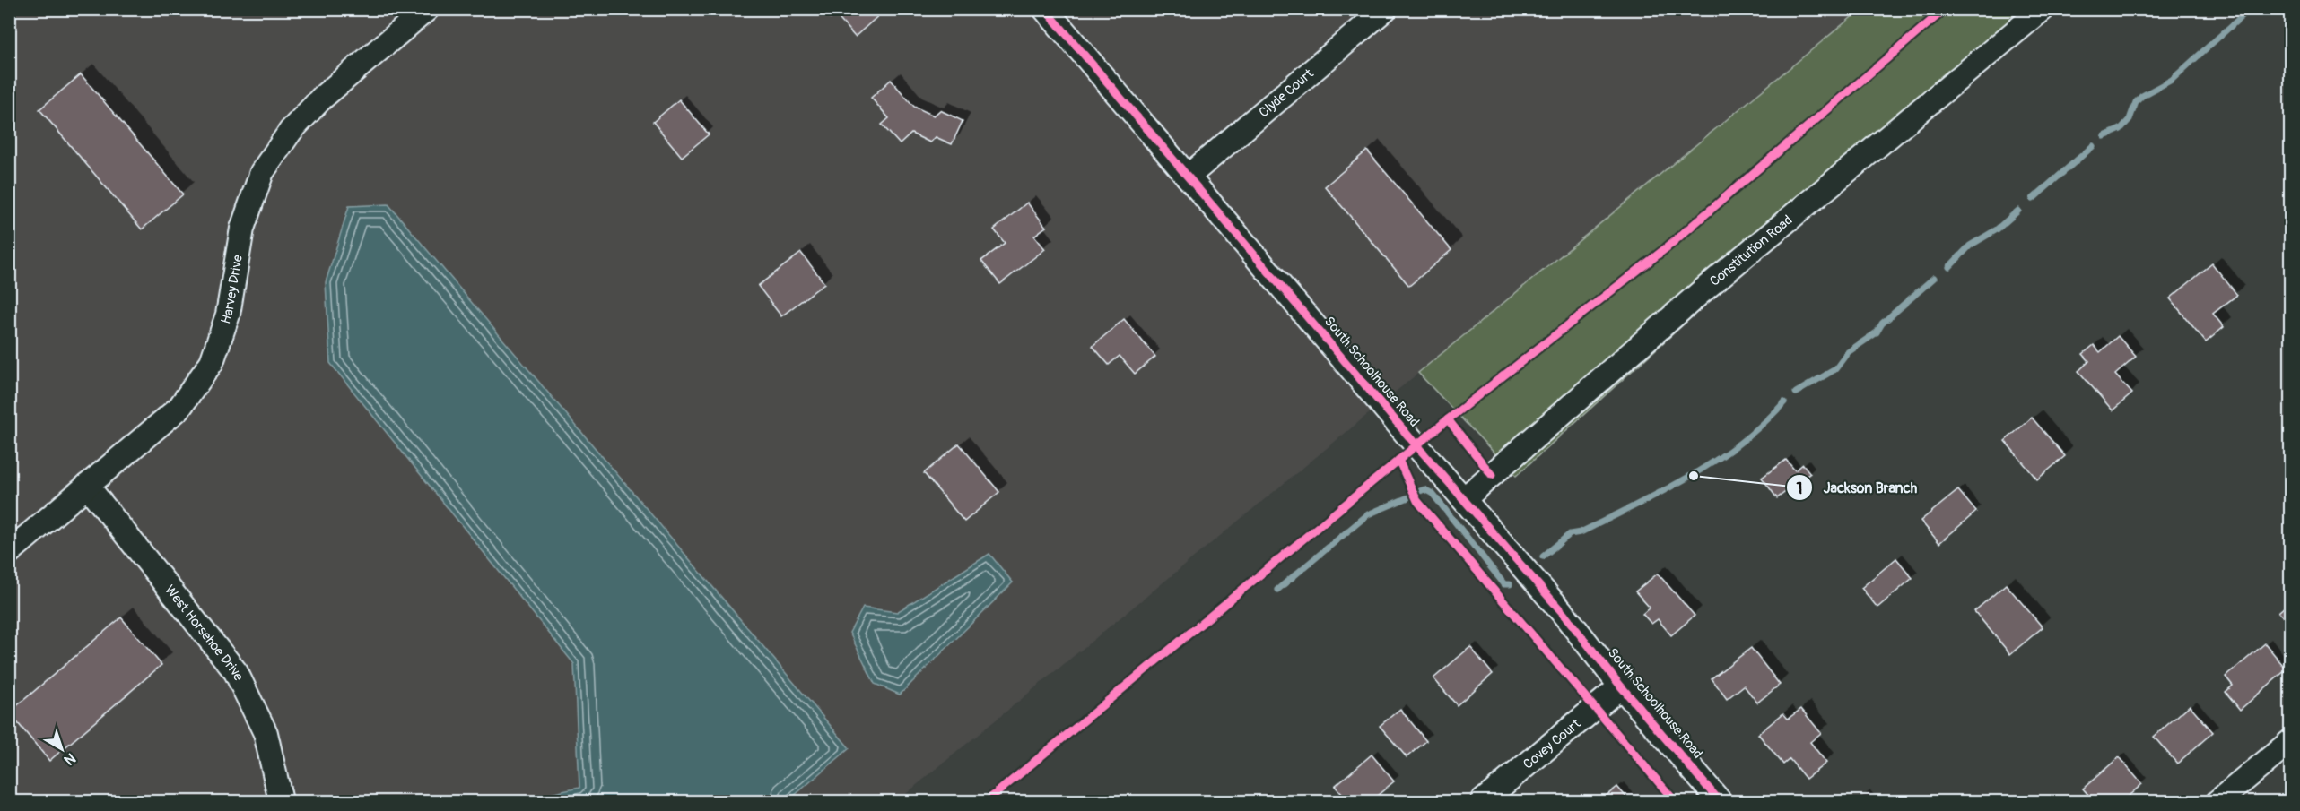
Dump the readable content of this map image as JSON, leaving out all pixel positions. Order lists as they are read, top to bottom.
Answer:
{
  "streets": {
    "street": [
      "Clyde Court",
      "Constitution Road",
      "Harvey Drive",
      "South Schoolhouse Road",
      "West Horsehoe Drive",
      "Covey Court"
    ]
  },
  "crossings": [
    ["Clyde Court", "South Schoolhouse Road"],
    ["Constitution Road", "South Schoolhouse Road"],
    ["Harvey Drive", "West Horsehoe Drive"],
    ["South Schoolhouse Road", "Covey Court"]
  ],
  "places": ["Jackson Branch"],
  "north": "bottom right"
}
